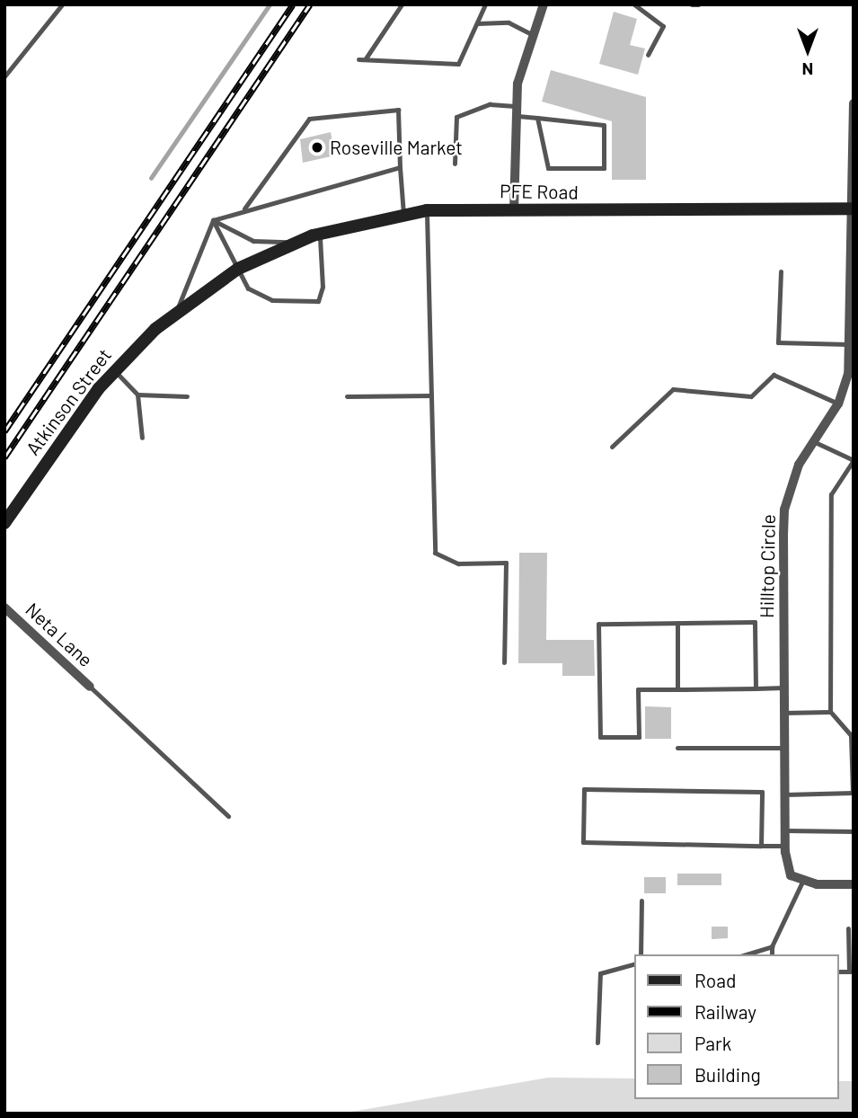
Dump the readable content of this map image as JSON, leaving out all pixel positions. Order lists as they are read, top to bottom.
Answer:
{
  "streets": {
    "main road": ["PFE Road", "Atkinson Street"],
    "street": ["Hilltop Circle", "Neta Lane"]
  },
  "crossings": [
    ["PFE Road", "Atkinson Street"],
    ["PFE Road", "Hilltop Circle"]
  ],
  "places": ["Roseville Market"],
  "legend": [
    "Road",
    "Railway",
    "Park",
    "Building"
  ],
  "north": "bottom"
}
